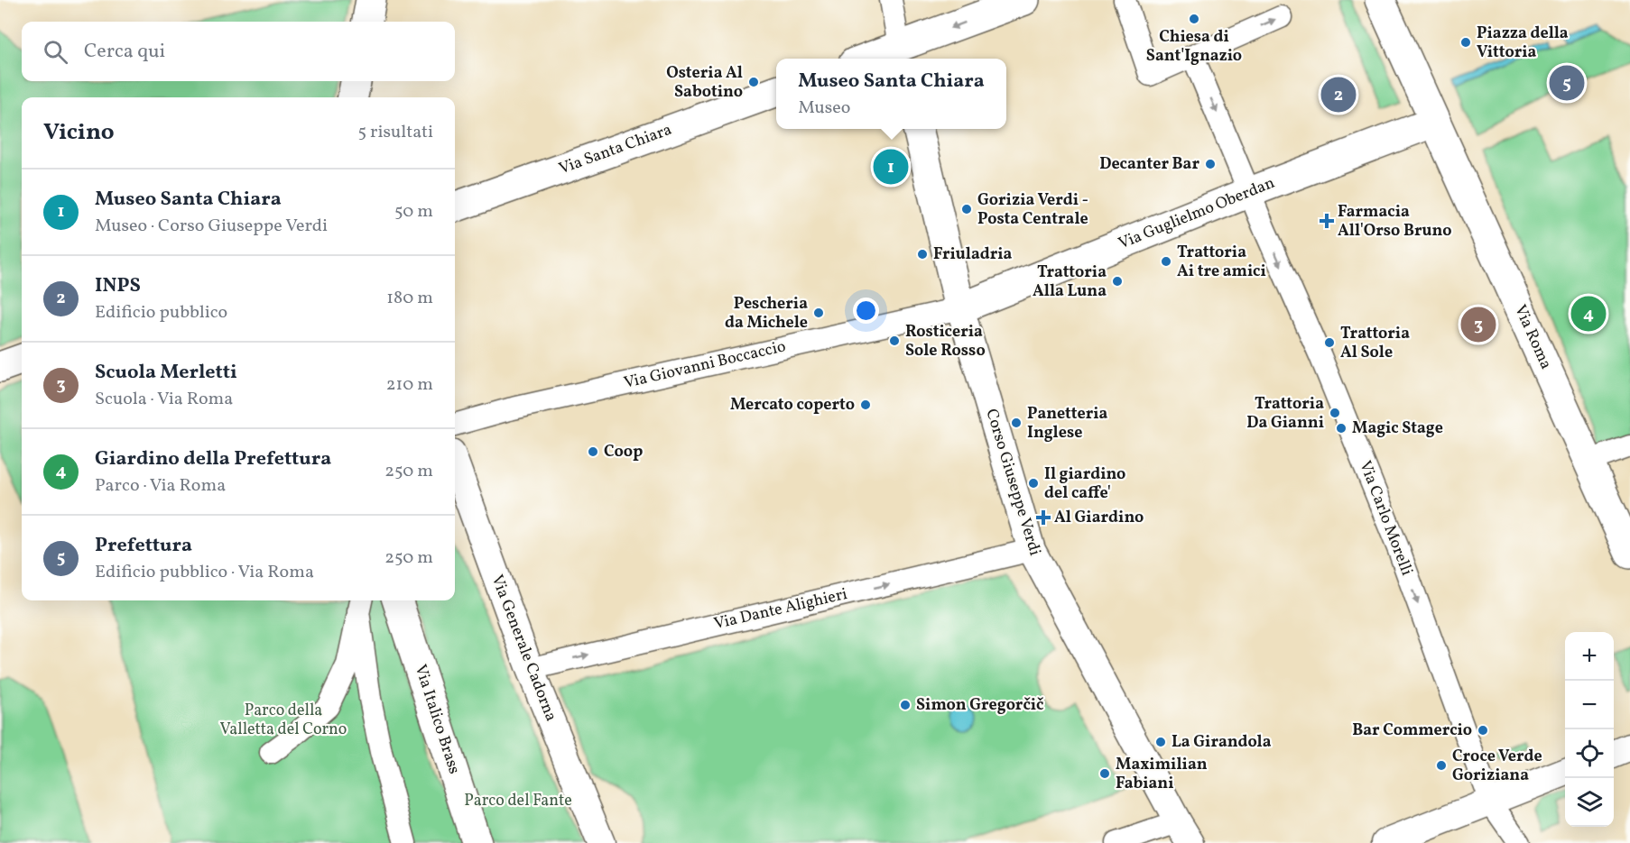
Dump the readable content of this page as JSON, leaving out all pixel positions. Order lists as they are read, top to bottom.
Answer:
{
  "streets": {
    "main road": [
      "Via Santa Chiara",
      "Via Guglielmo Oberdan",
      "Via Roma",
      "Corso Giuseppe Verdi",
      "Via Italico Brass"
    ],
    "street": [
      "Via Giovanni Boccaccio",
      "Via Carlo Morelli",
      "Via Dante Alighieri",
      "Via Generale Cadorna"
    ]
  },
  "crossings": [
    ["Via Guglielmo Oberdan", "Via Roma"],
    ["Via Guglielmo Oberdan", "Via Giovanni Boccaccio"],
    ["Via Guglielmo Oberdan", "Corso Giuseppe Verdi"],
    ["Via Guglielmo Oberdan", "Via Carlo Morelli"],
    ["Via Giovanni Boccaccio", "Corso Giuseppe Verdi"],
    ["Corso Giuseppe Verdi", "Via Dante Alighieri"],
    ["Via Dante Alighieri", "Via Generale Cadorna"]
  ],
  "one_way": ["Via Carlo Morelli", "Via Dante Alighieri"],
  "parks": ["Parco della Valletta del Corno", "Parco del Fante"],
  "places": {
    "other": [
      "Chiesa di Sant'Ignazio",
      "Piazza della Vittoria",
      "Osteria Al Sabotino",
      "Decanter Bar",
      "Gorizia Verdi - Posta Centrale",
      "Friuladria",
      "Trattoria Ai tre amici",
      "Trattoria Alla Luna",
      "Pescheria da Michele",
      "Rosticeria Sole Rosso",
      "Trattoria Al Sole",
      "Mercato coperto",
      "Trattoria Da Gianni",
      "Panetteria Inglese",
      "Magic Stage",
      "Coop",
      "Il giardino del caffe'",
      "Simon Gregorčič",
      "Bar Commercio",
      "La Girandola",
      "Croce Verde Goriziana",
      "Maximilian Fabiani"
    ],
    "health": ["Farmacia All'Orso Bruno", "Al Giardino"]
  },
  "page": {
    "search": "Cerca qui",
    "popup": ["Museo Santa Chiara", "Museo"],
    "pins": [
      "5",
      "2",
      "1",
      "4",
      "3"
    ],
    "heading": ["Vicino", "5 risultati"],
    "list": [
      {
        "mark": "1",
        "name": "Museo Santa Chiara",
        "note": "Museo · Corso Giuseppe Verdi",
        "value": "50 m"
      },
      {
        "mark": "2",
        "name": "INPS",
        "note": "Edificio pubblico",
        "value": "180 m"
      },
      {
        "mark": "3",
        "name": "Scuola Merletti",
        "note": "Scuola · Via Roma",
        "value": "210 m"
      },
      {
        "mark": "4",
        "name": "Giardino della Prefettura",
        "note": "Parco · Via Roma",
        "value": "250 m"
      },
      {
        "mark": "5",
        "name": "Prefettura",
        "note": "Edificio pubblico · Via Roma",
        "value": "250 m"
      }
    ],
    "map_buttons": ["+", "−"]
  }
}
